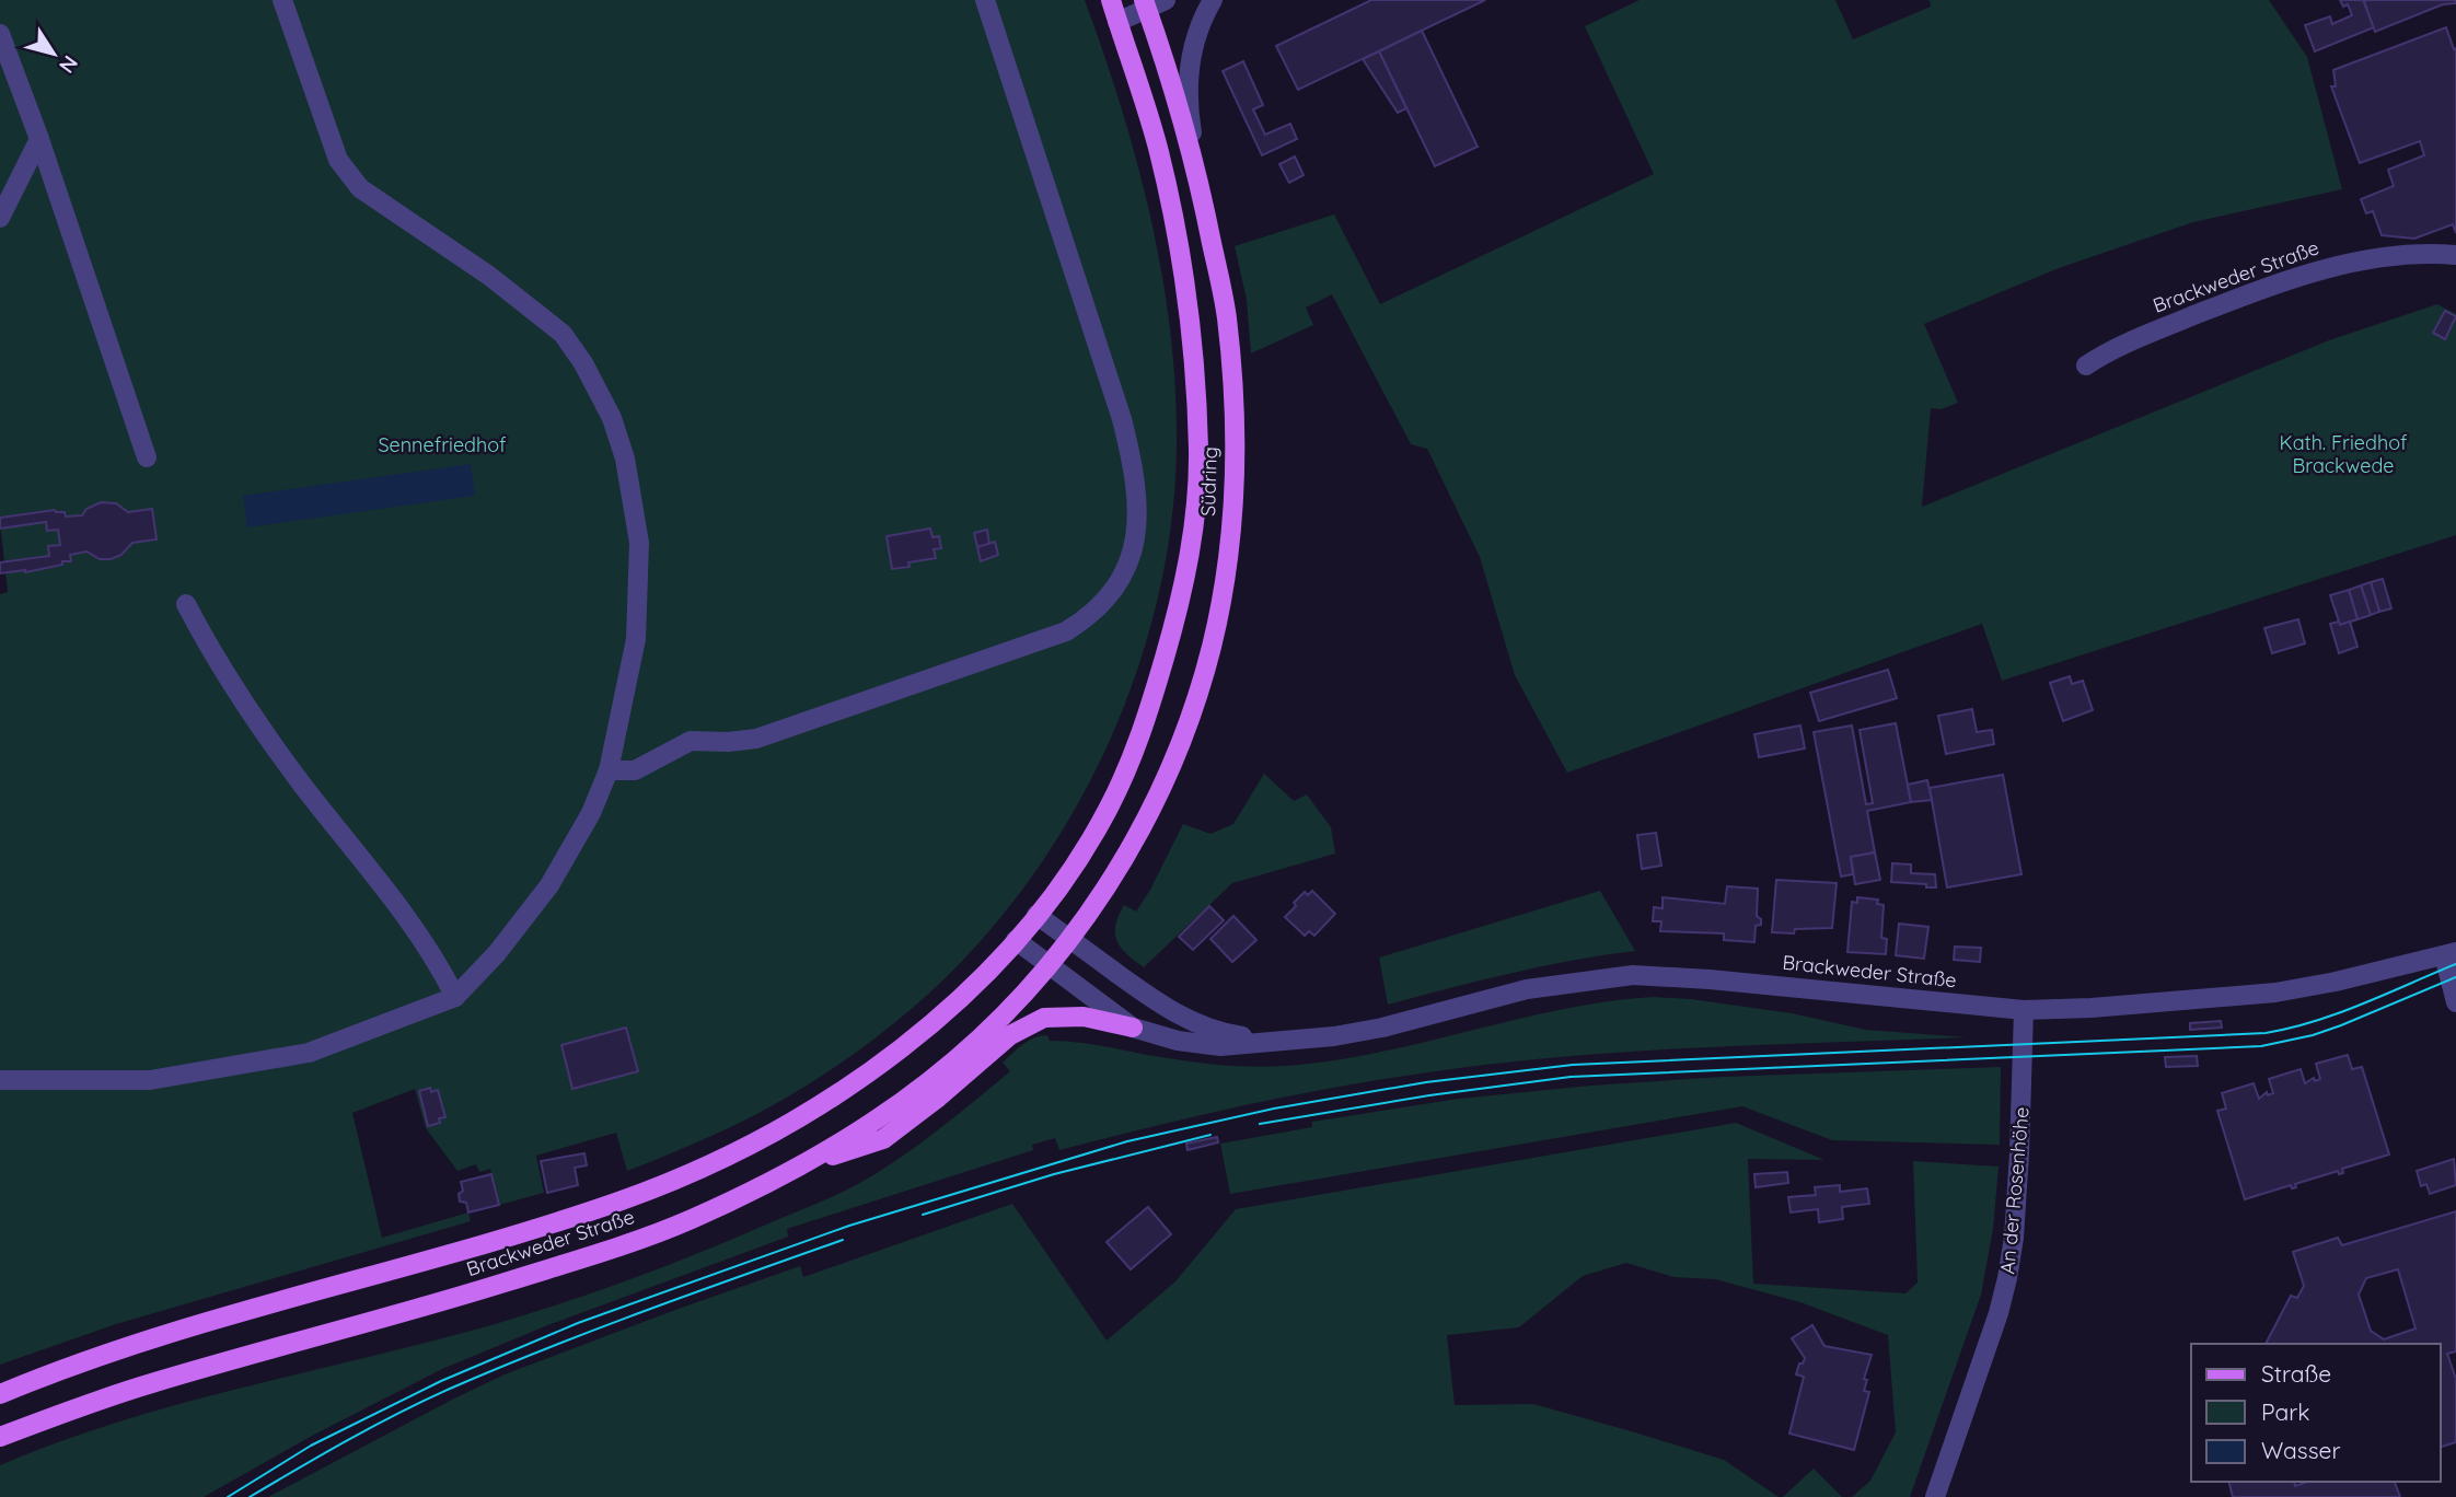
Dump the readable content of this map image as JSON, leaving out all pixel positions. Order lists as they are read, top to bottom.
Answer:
{
  "streets": {
    "main road": ["Brackweder Straße", "Südring"],
    "street": ["An der Rosenhöhe"]
  },
  "crossings": [
    ["Brackweder Straße", "Südring"],
    ["Brackweder Straße", "An der Rosenhöhe"]
  ],
  "parks": ["Kath. Friedhof Brackwede", "Sennefriedhof"],
  "legend": ["Straße", "Park", "Wasser"],
  "north": "bottom right"
}
